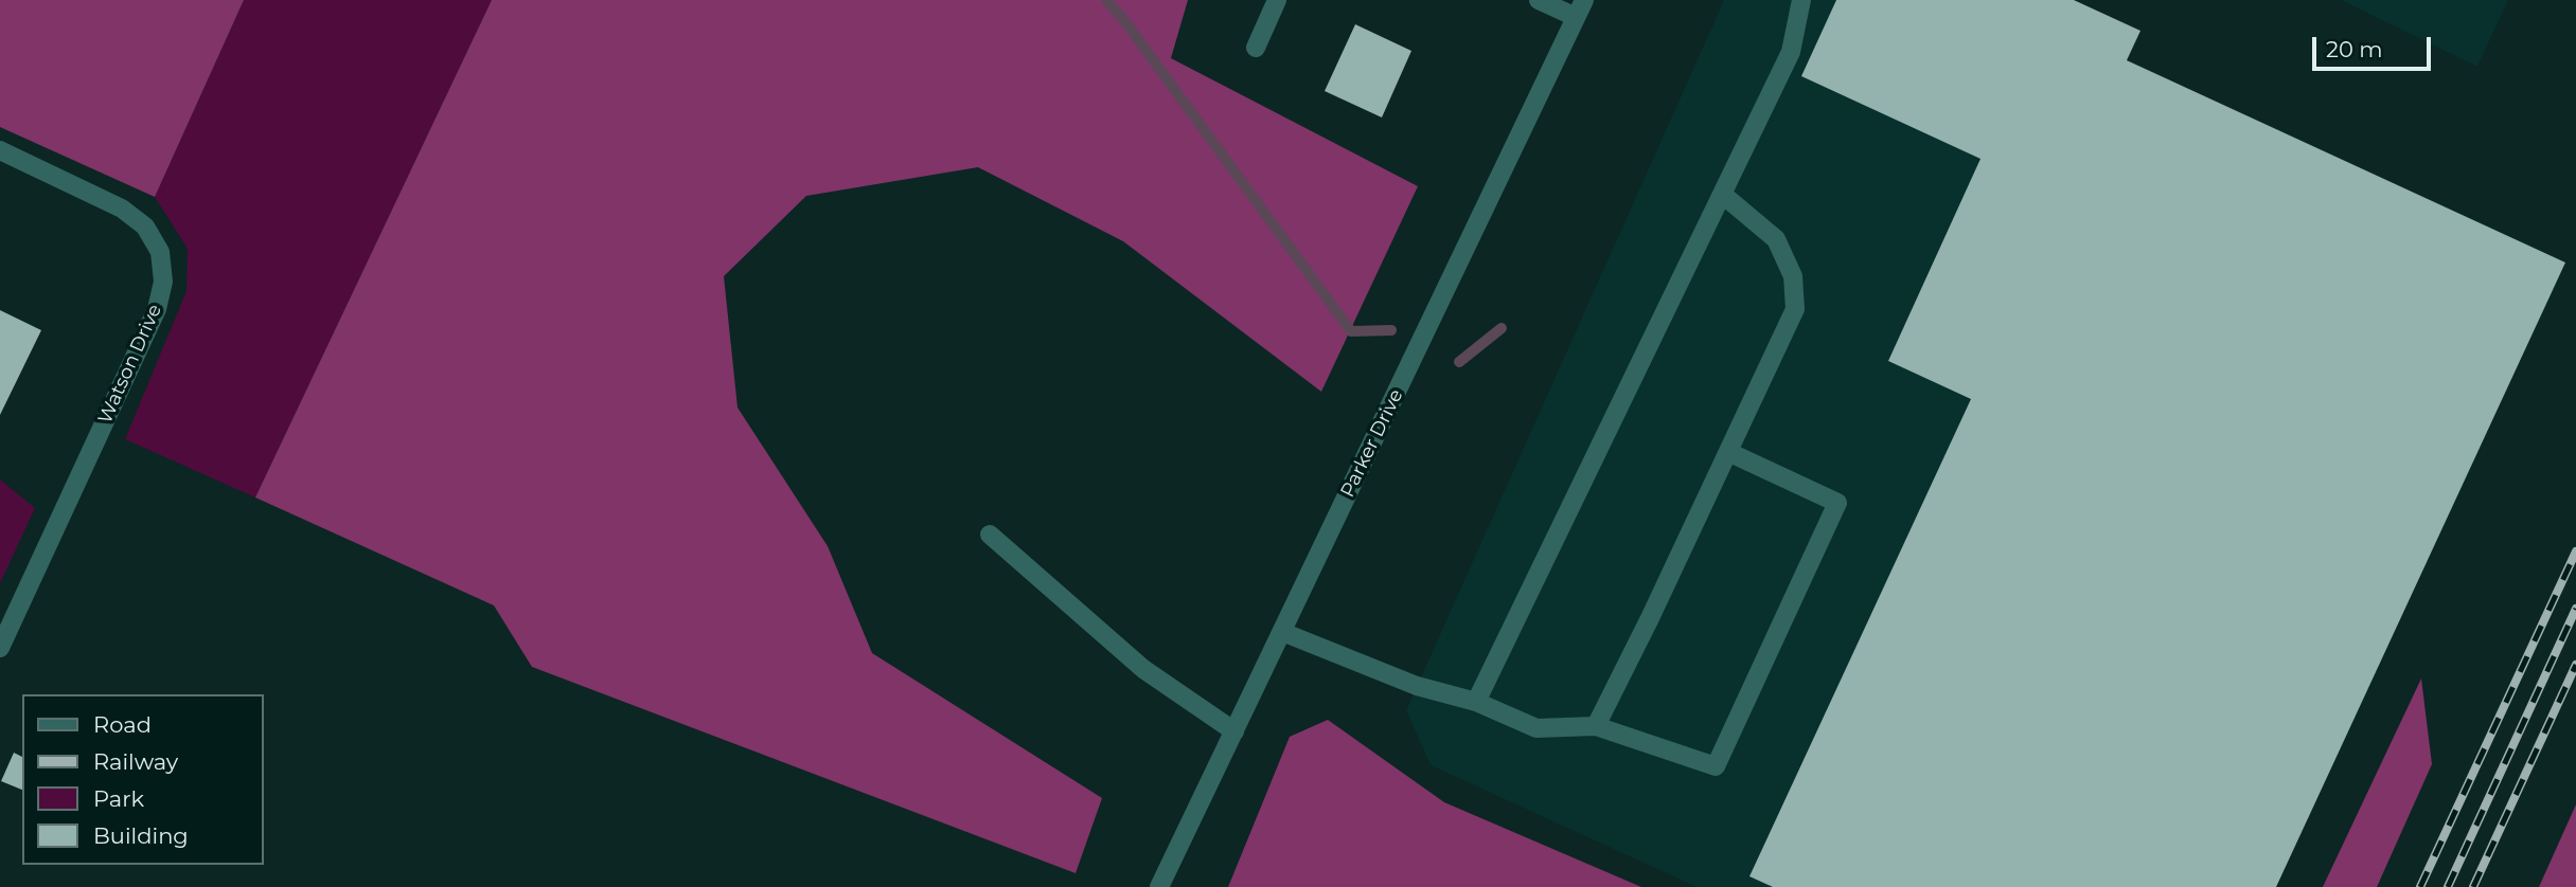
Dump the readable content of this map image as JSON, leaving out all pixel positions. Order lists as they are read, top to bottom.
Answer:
{
  "streets": {
    "street": ["Watson Drive", "Parker Drive"]
  },
  "legend": [
    "Road",
    "Railway",
    "Park",
    "Building"
  ],
  "scale_bar": "20 m"
}
